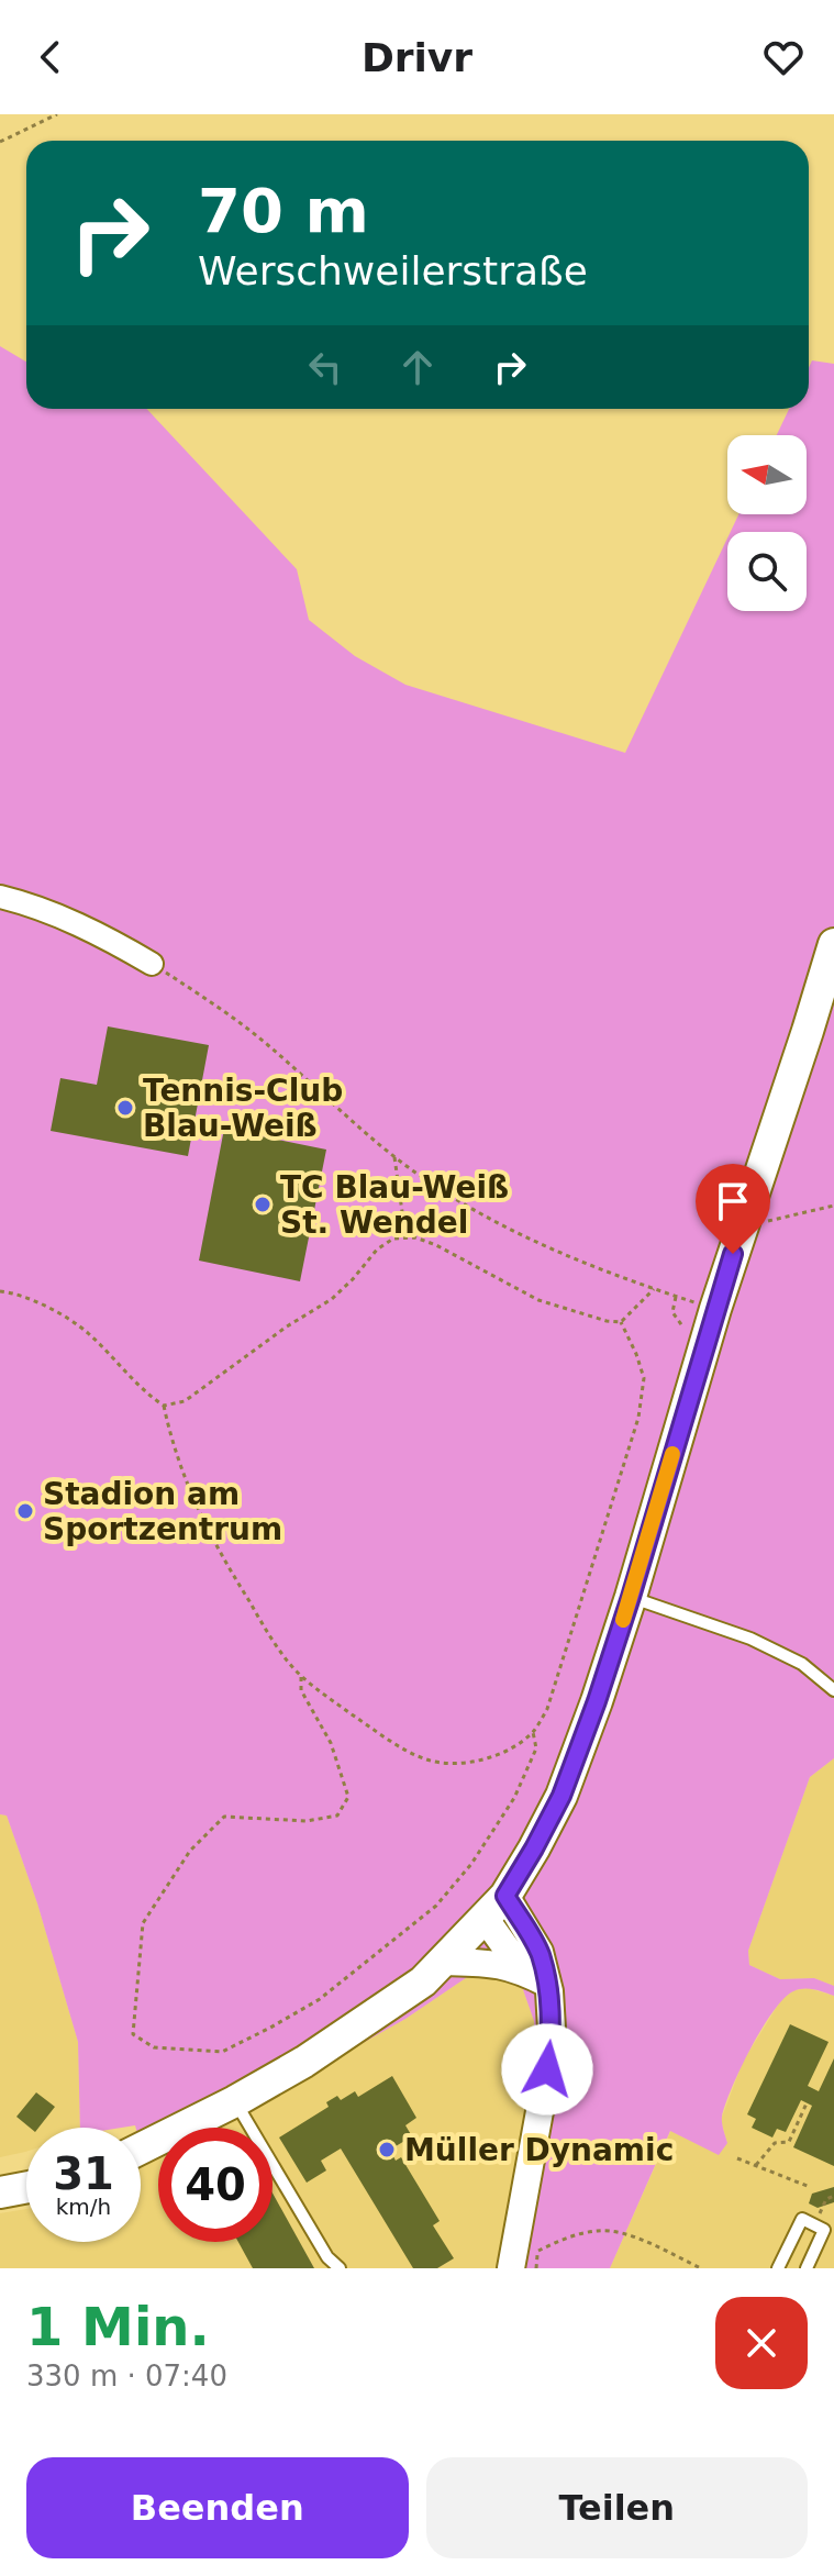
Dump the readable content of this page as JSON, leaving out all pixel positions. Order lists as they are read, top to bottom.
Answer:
{
  "places": [
    "Tennis-Club Blau-Weiß",
    "TC Blau-Weiß St. Wendel",
    "Stadion am Sportzentrum",
    "Müller Dynamic"
  ],
  "north": "left",
  "page": {
    "header": "Drivr",
    "turn": ["70 m", "Werschweilerstraße"],
    "speed": "31 km/h",
    "limit": "40",
    "heading": ["1 Min.", "330 m · 07:40"],
    "buttons": ["Beenden", "Teilen"]
  }
}
